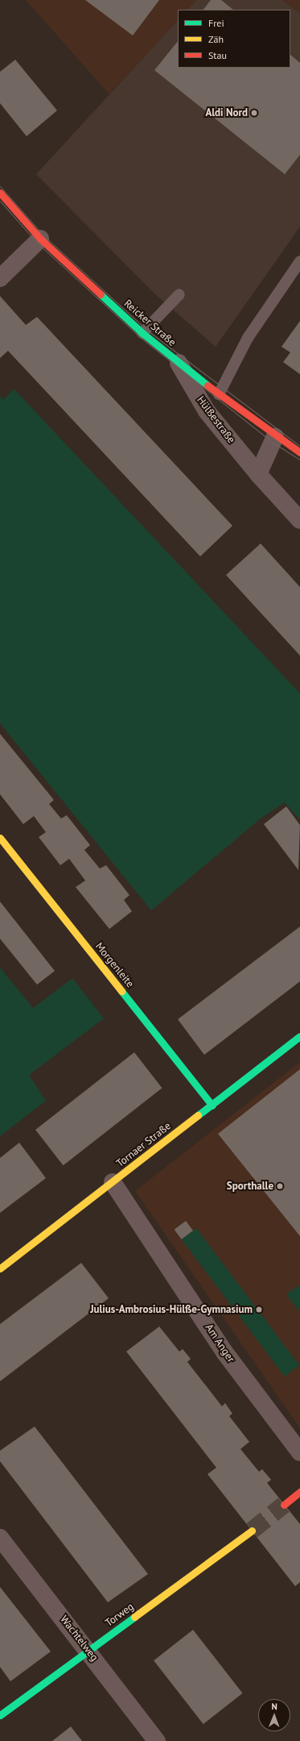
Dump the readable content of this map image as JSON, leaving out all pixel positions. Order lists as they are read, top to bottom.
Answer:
{
  "streets": {
    "street": [
      "Reicker Straße",
      "Hülßestraße",
      "Morgenleite",
      "Tornaer Straße",
      "Am Anger",
      "Torweg",
      "Wachtelweg"
    ]
  },
  "crossings": [
    ["Reicker Straße", "Hülßestraße"],
    ["Morgenleite", "Tornaer Straße"],
    ["Tornaer Straße", "Am Anger"],
    ["Torweg", "Wachtelweg"]
  ],
  "places": ["Aldi Nord", "Sporthalle", "Julius-Ambrosius-Hülße-Gymnasium"],
  "legend": ["Frei", "Zäh", "Stau"],
  "north": "top"
}
